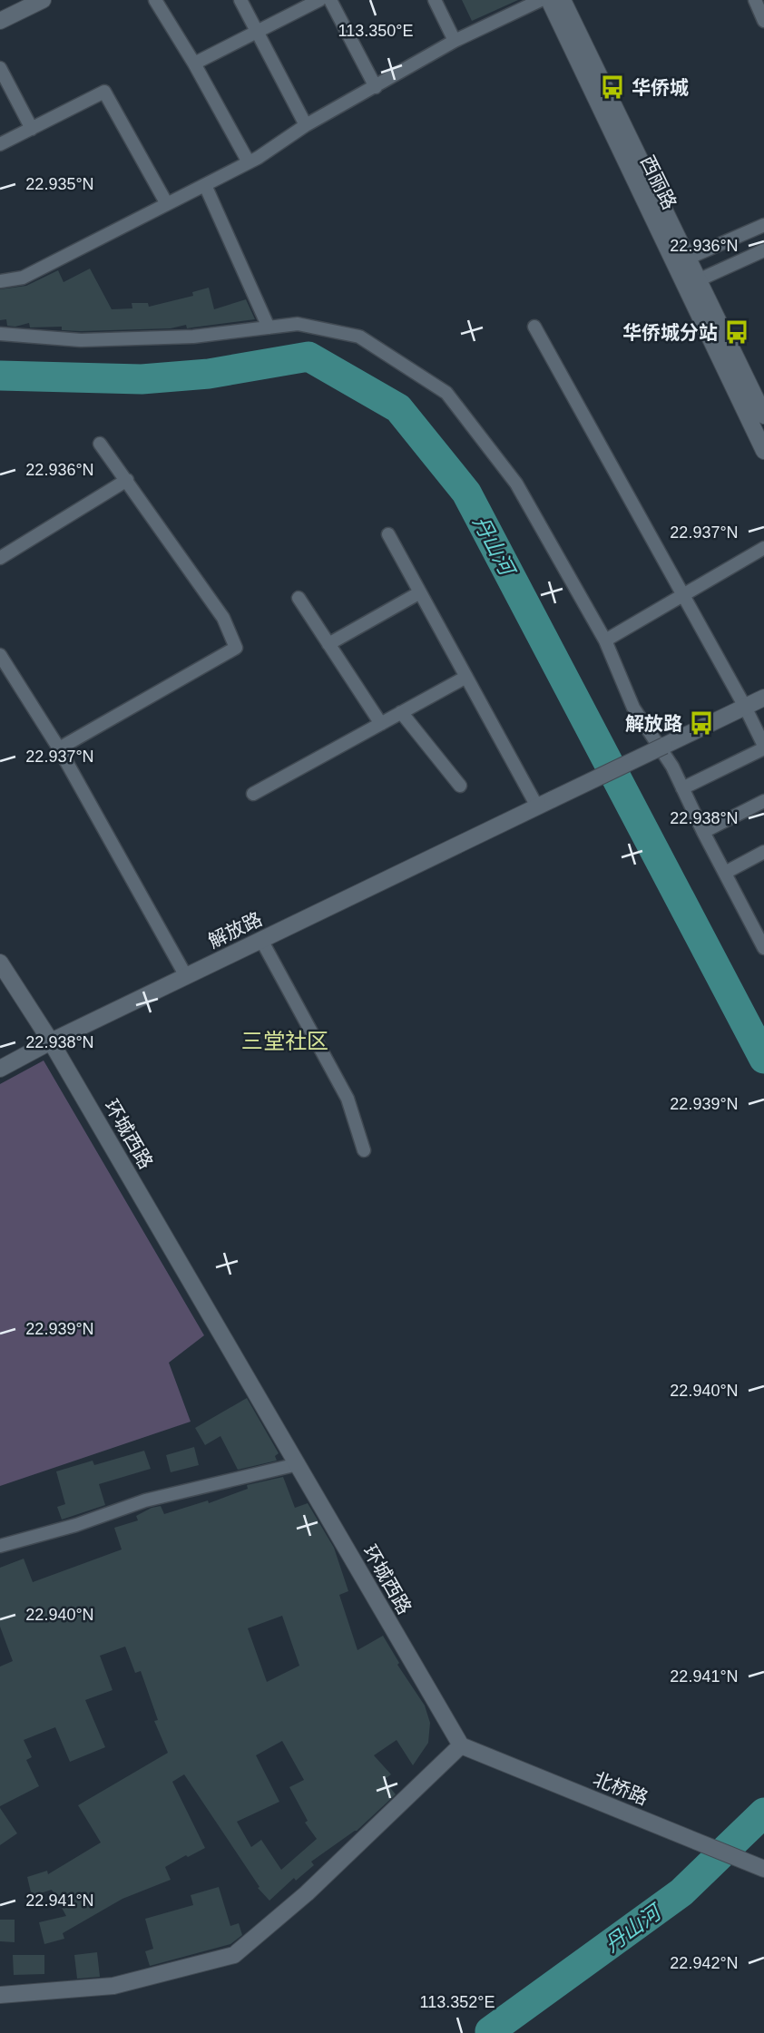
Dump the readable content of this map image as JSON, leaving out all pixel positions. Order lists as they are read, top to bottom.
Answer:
{
  "streets": {
    "street": [
      "西丽路",
      "解放路",
      "环城西路",
      "北桥路"
    ]
  },
  "crossings": [
    ["解放路", "环城西路"],
    ["环城西路", "北桥路"]
  ],
  "districts": ["三堂社区"],
  "water": ["丹山河"],
  "places": {
    "bus stop": ["华侨城", "华侨城分站", "解放路"]
  },
  "coordinates": [
    "113.350°E",
    "22.935°N",
    "22.936°N",
    "22.937°N",
    "22.938°N",
    "22.939°N",
    "22.940°N",
    "22.941°N",
    "22.942°N",
    "113.352°E"
  ]
}
